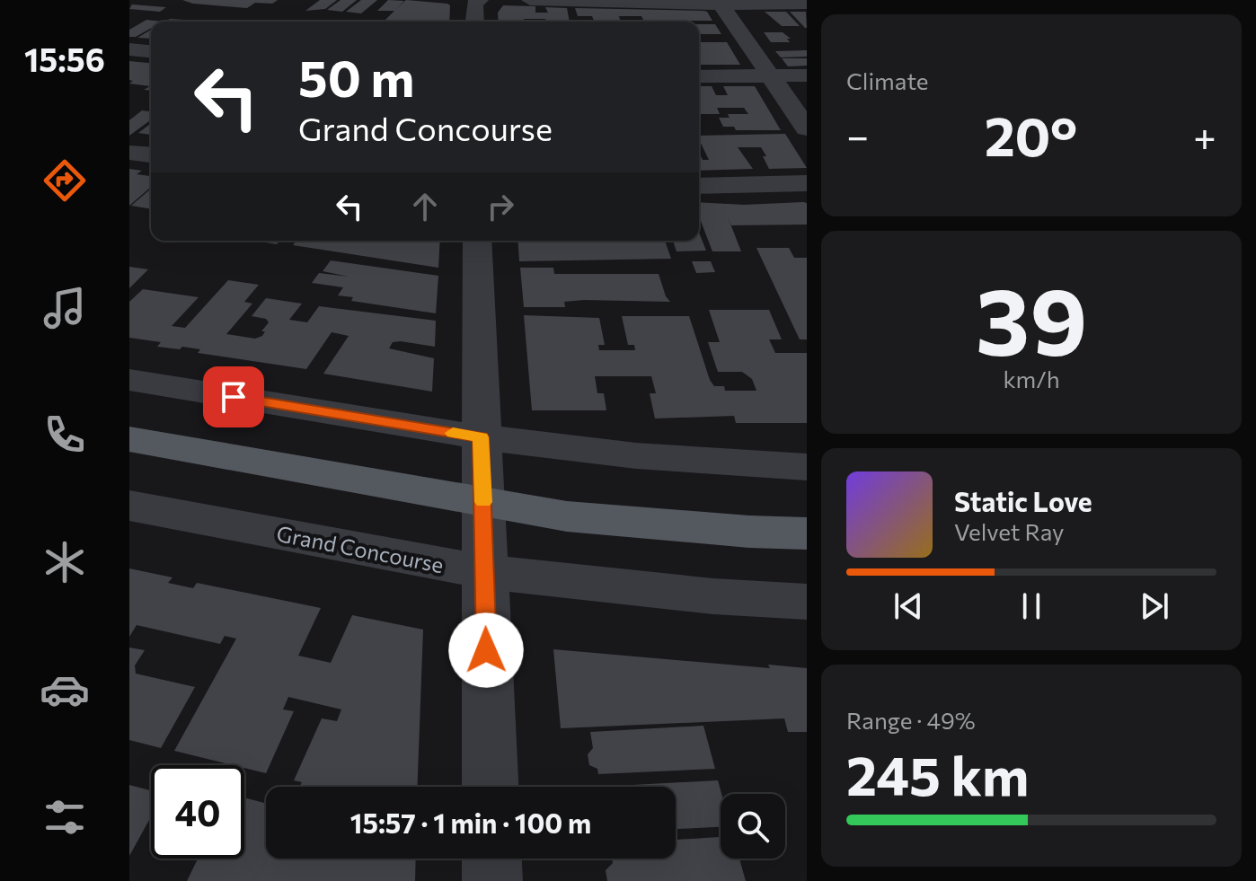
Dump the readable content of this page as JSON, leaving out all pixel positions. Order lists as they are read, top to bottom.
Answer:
{
  "streets": {
    "street": ["Grand Concourse"]
  },
  "page": {
    "tabs": "15:56",
    "tile": [
      "Climate",
      ["39", "km/h"],
      ["Range · 49%", "245 km"]
    ],
    "turn": ["50 m", "Grand Concourse"],
    "heat": ["−", "20°", "+"],
    "song": ["Static Love", "Velvet Ray"],
    "limit": "40",
    "trip": "15:57 · 1 min · 100 m"
  }
}
